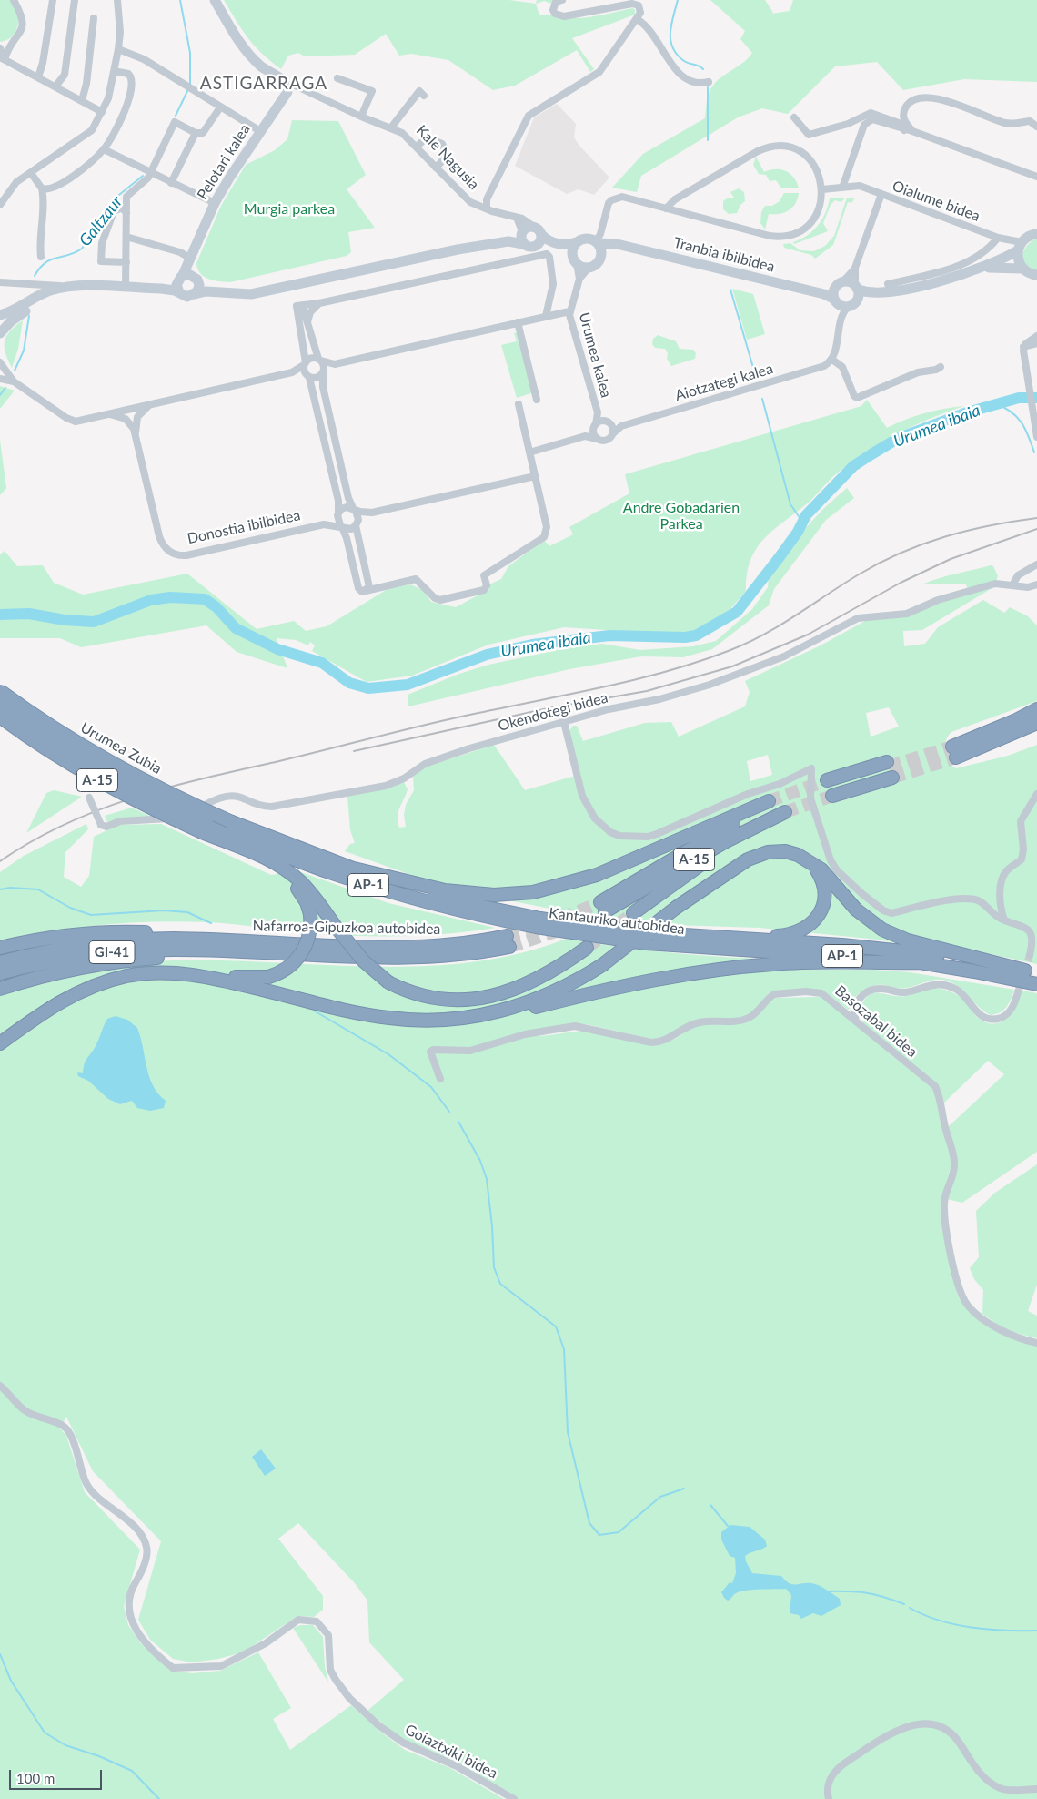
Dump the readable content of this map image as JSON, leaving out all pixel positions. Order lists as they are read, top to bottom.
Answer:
{
  "streets": {
    "highway": [
      "Urumea Zubia",
      "A-15",
      "AP-1",
      "Kantauriko autobidea",
      "Nafarroa-Gipuzkoa autobidea",
      "GI-41"
    ],
    "main road": ["Kale Nagusia", "Pelotari kalea", "Tranbia ibilbidea"],
    "street": [
      "Oialume bidea",
      "Urumea kalea",
      "Aiotzategi kalea",
      "Donostia ibilbidea",
      "Okendotegi bidea",
      "Basozabal bidea",
      "Goiaztxiki bidea"
    ]
  },
  "crossings": [
    ["Kale Nagusia", "Pelotari kalea"],
    ["Tranbia ibilbidea", "Urumea kalea"],
    ["Urumea kalea", "Aiotzategi kalea"],
    ["Urumea Zubia", "A-15"],
    ["Urumea Zubia", "Kantauriko autobidea"],
    ["A-15", "Kantauriko autobidea"],
    ["Nafarroa-Gipuzkoa autobidea", "GI-41"]
  ],
  "districts": ["ASTIGARRAGA"],
  "water": ["Galtzaur", "Urumea ibaia"],
  "parks": ["Murgia parkea", "Andre Gobadarien Parkea"],
  "scale_bar": "100 m"
}
